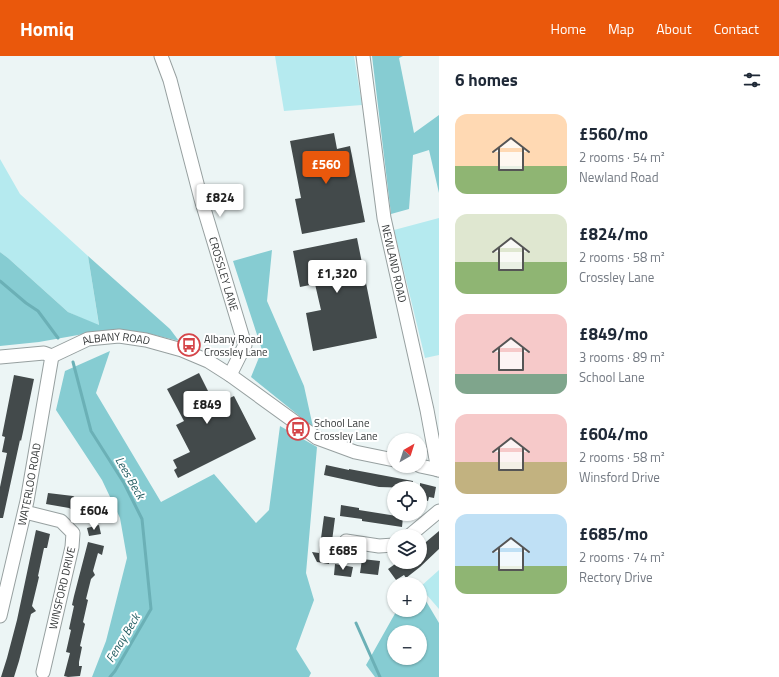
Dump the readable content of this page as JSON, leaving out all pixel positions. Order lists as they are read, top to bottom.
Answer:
{
  "streets": {
    "street": [
      "NEWLAND ROAD",
      "CROSSLEY LANE",
      "ALBANY ROAD",
      "WATERLOO ROAD",
      "WINSFORD DRIVE"
    ]
  },
  "crossings": [
    ["CROSSLEY LANE", "ALBANY ROAD"],
    ["ALBANY ROAD", "WATERLOO ROAD"],
    ["WATERLOO ROAD", "WINSFORD DRIVE"]
  ],
  "water": ["Lees Beck", "Fenay Beck"],
  "places": {
    "bus stop": ["Albany Road Crossley Lane", "School Lane Crossley Lane"]
  },
  "north": "top right",
  "page": {
    "header": "Homiq",
    "nav": [
      "Home",
      "Map",
      "About",
      "Contact"
    ],
    "heading": "6 homes",
    "list": [
      {
        "name": "£560/mo",
        "note": "2 rooms · 54 m² · Newland Road"
      },
      {
        "name": "£824/mo",
        "note": "2 rooms · 58 m² · Crossley Lane"
      },
      {
        "name": "£849/mo",
        "note": "3 rooms · 89 m² · School Lane"
      },
      {
        "name": "£604/mo",
        "note": "2 rooms · 58 m² · Winsford Drive"
      },
      {
        "name": "£685/mo",
        "note": "2 rooms · 74 m² · Rectory Drive"
      }
    ],
    "price": [
      "£560",
      "£824",
      "£1,320",
      "£849",
      "£604",
      "£685"
    ],
    "map_buttons": ["+", "−"]
  }
}
